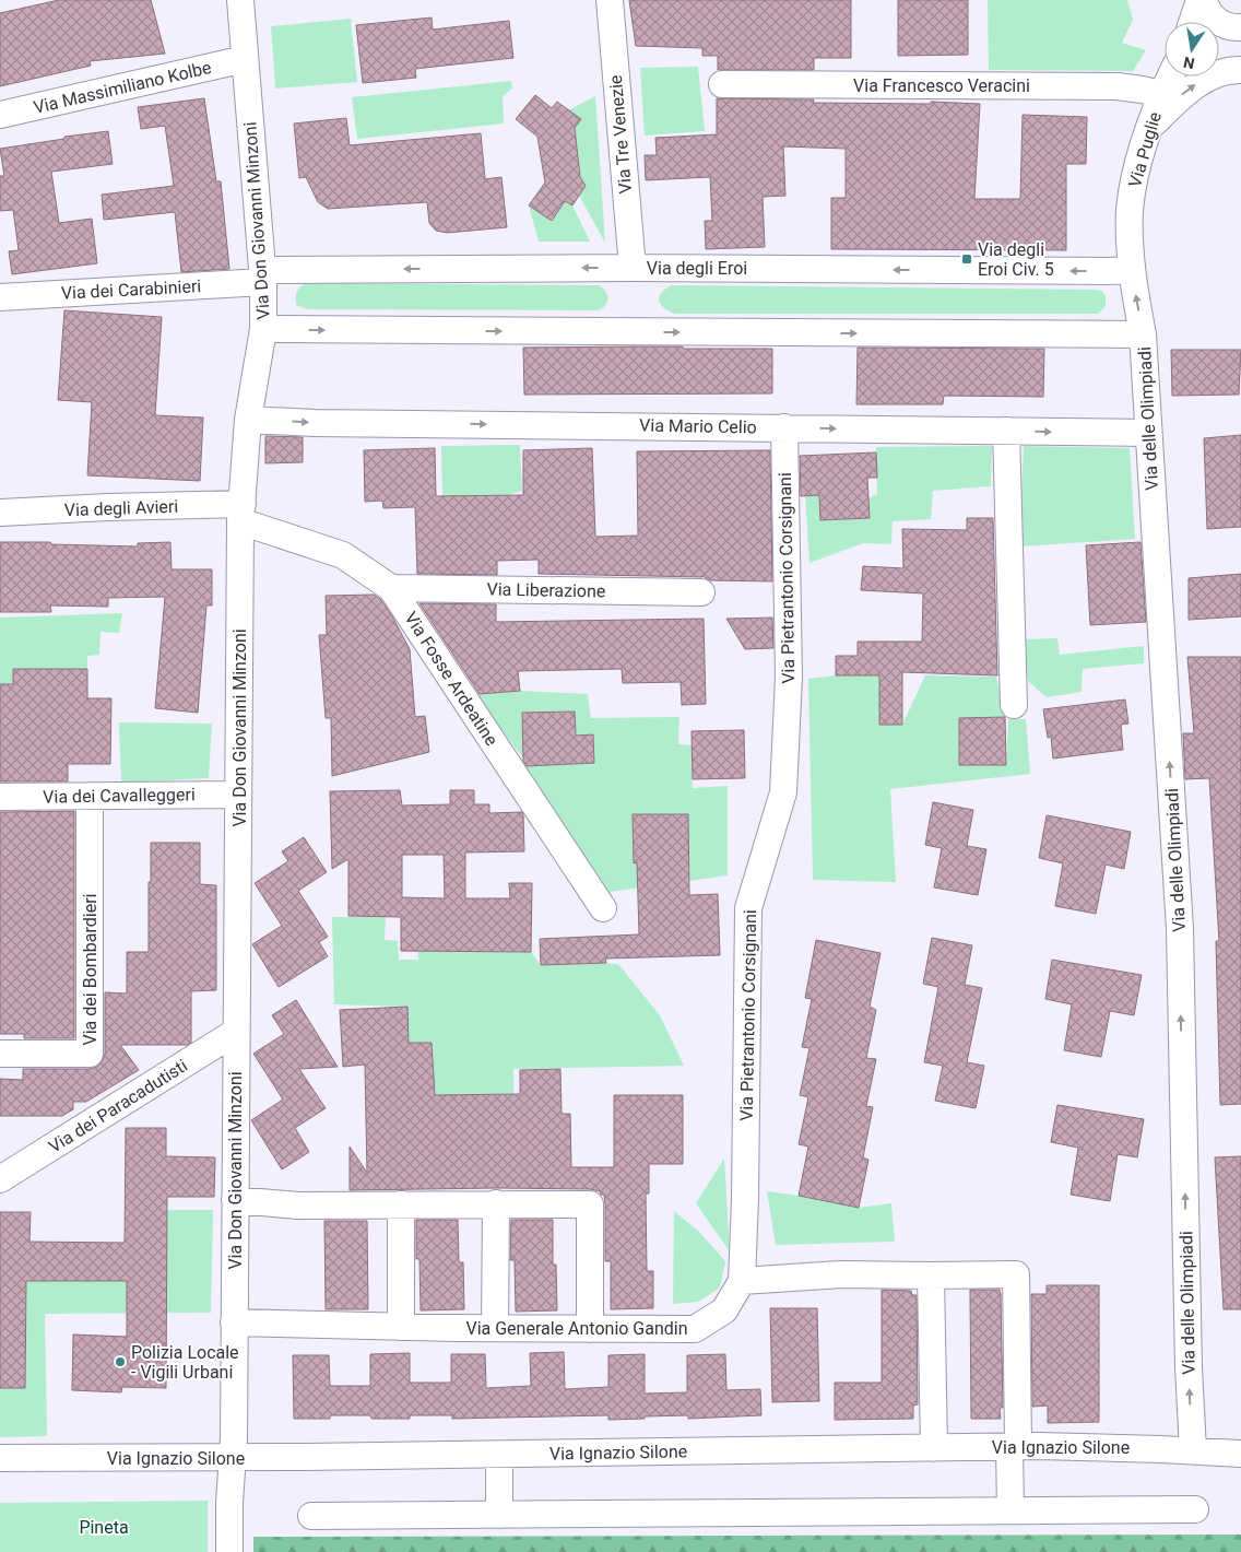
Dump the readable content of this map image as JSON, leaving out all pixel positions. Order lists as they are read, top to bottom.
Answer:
{
  "streets": {
    "street": [
      "Via Francesco Veracini",
      "Via Massimiliano Kolbe",
      "Via Tre Venezie",
      "Via Puglie",
      "Via Don Giovanni Minzoni",
      "Via degli Eroi",
      "Via dei Carabinieri",
      "Via delle Olimpiadi",
      "Via Mario Celio",
      "Via degli Avieri",
      "Via Pietrantonio Corsignani",
      "Via Liberazione",
      "Via Fosse Ardeatine",
      "Via dei Cavalleggeri",
      "Via dei Bombardieri",
      "Via dei Paracadutisti",
      "Via Generale Antonio Gandin",
      "Via Ignazio Silone"
    ]
  },
  "crossings": [
    ["Via Francesco Veracini", "Via Puglie"],
    ["Via Massimiliano Kolbe", "Via Don Giovanni Minzoni"],
    ["Via Tre Venezie", "Via degli Eroi"],
    ["Via Puglie", "Via degli Eroi"],
    ["Via Puglie", "Via delle Olimpiadi"],
    ["Via Don Giovanni Minzoni", "Via degli Eroi"],
    ["Via Don Giovanni Minzoni", "Via dei Carabinieri"],
    ["Via Don Giovanni Minzoni", "Via Mario Celio"],
    ["Via Don Giovanni Minzoni", "Via degli Avieri"],
    ["Via Don Giovanni Minzoni", "Via Fosse Ardeatine"],
    ["Via Don Giovanni Minzoni", "Via dei Cavalleggeri"],
    ["Via Don Giovanni Minzoni", "Via dei Paracadutisti"],
    ["Via Don Giovanni Minzoni", "Via Generale Antonio Gandin"],
    ["Via Don Giovanni Minzoni", "Via Ignazio Silone"],
    ["Via degli Eroi", "Via dei Carabinieri"],
    ["Via degli Eroi", "Via delle Olimpiadi"],
    ["Via delle Olimpiadi", "Via Mario Celio"],
    ["Via delle Olimpiadi", "Via Ignazio Silone"],
    ["Via Mario Celio", "Via Pietrantonio Corsignani"],
    ["Via degli Avieri", "Via Fosse Ardeatine"],
    ["Via Pietrantonio Corsignani", "Via Generale Antonio Gandin"],
    ["Via Liberazione", "Via Fosse Ardeatine"],
    ["Via dei Cavalleggeri", "Via dei Bombardieri"]
  ],
  "one_way": ["Via delle Olimpiadi"],
  "parks": ["Pineta"],
  "places": {
    "transit": ["Via degli Eroi Civ. 5"],
    "other": ["Polizia Locale - Vigili Urbani"]
  },
  "north": "bottom"
}
